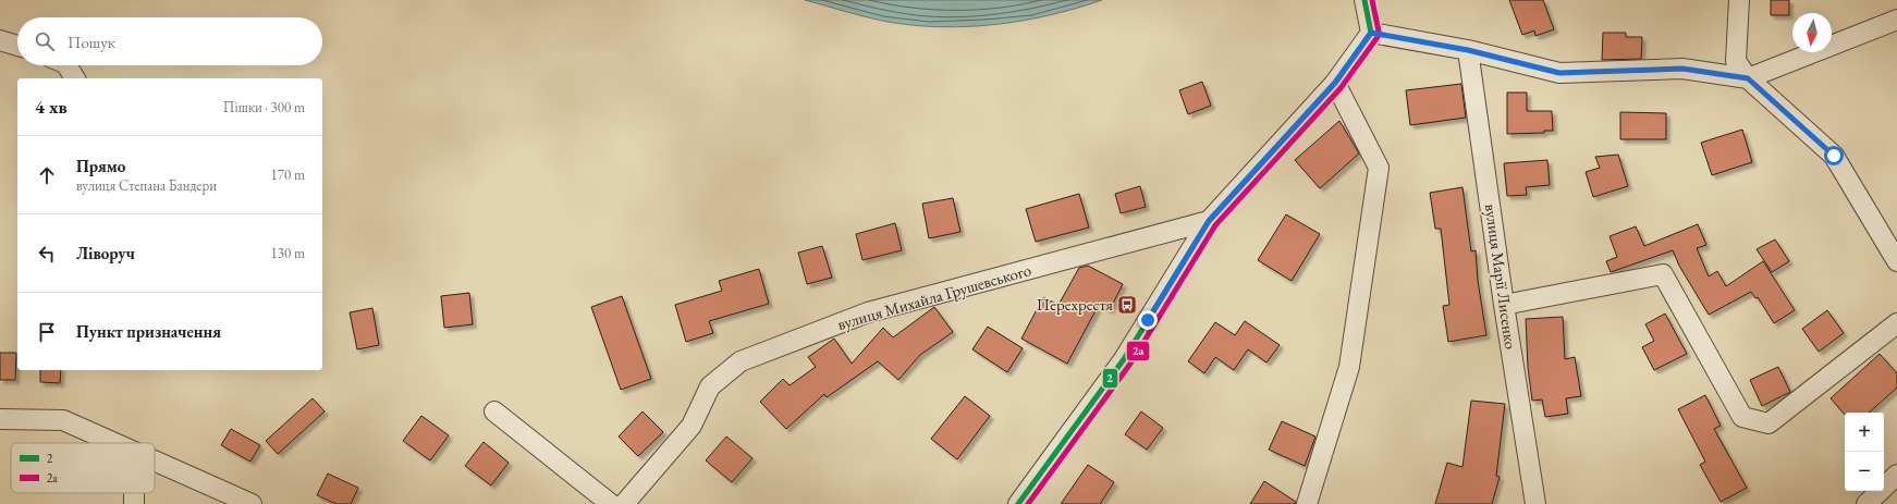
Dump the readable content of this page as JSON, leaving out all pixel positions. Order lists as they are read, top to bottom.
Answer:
{
  "streets": {
    "street": ["вулиця Марії Лисенко", "вулиця Михайла Грушевського"]
  },
  "places": {
    "bus stop": ["Перехрестя"]
  },
  "lines": ["transit line 2", "transit line 2а"],
  "legend": ["2", "2а"],
  "north": "bottom",
  "page": {
    "search": "Пошук",
    "heading": ["4 хв", "Пішки · 300 m"],
    "list": [
      ["Прямо", "вулиця Степана Бандери", "170 m"],
      ["Ліворуч", "130 m"],
      "Пункт призначення"
    ],
    "map_buttons": ["+", "−"]
  }
}
